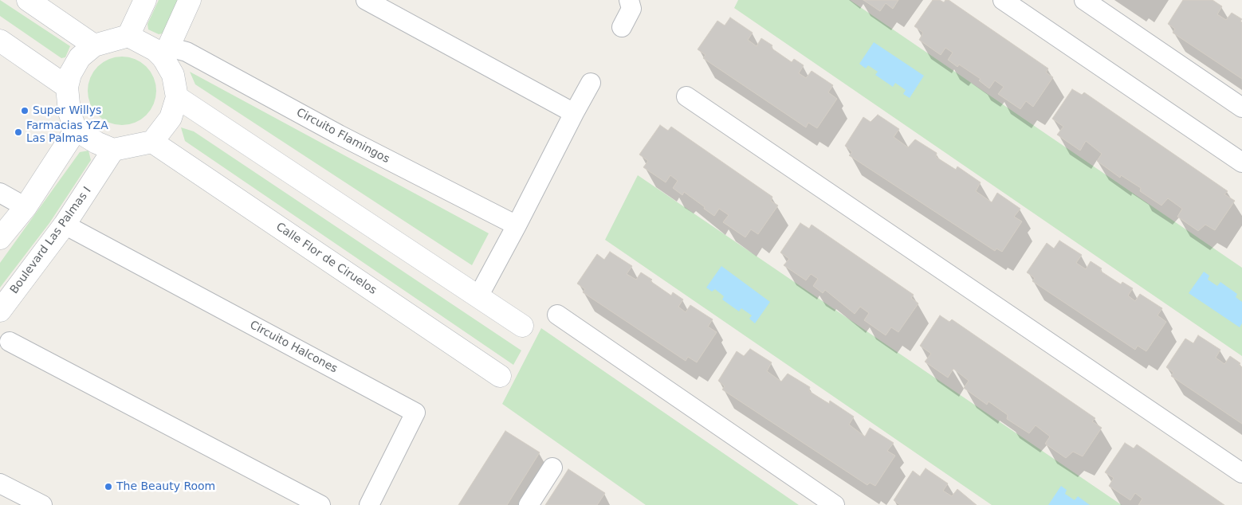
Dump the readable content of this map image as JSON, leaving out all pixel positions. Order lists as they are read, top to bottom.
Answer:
{
  "streets": {
    "main road": ["Boulevard Las Palmas I", "Calle Flor de Ciruelos"],
    "street": ["Circuito Flamingos", "Circuito Halcones"]
  },
  "crossings": [
    ["Circuito Flamingos", "Boulevard Las Palmas I"],
    ["Circuito Flamingos", "Calle Flor de Ciruelos"],
    ["Boulevard Las Palmas I", "Calle Flor de Ciruelos"],
    ["Boulevard Las Palmas I", "Circuito Halcones"]
  ],
  "places": ["Super Willys", "Farmacias YZA Las Palmas", "The Beauty Room"]
}
